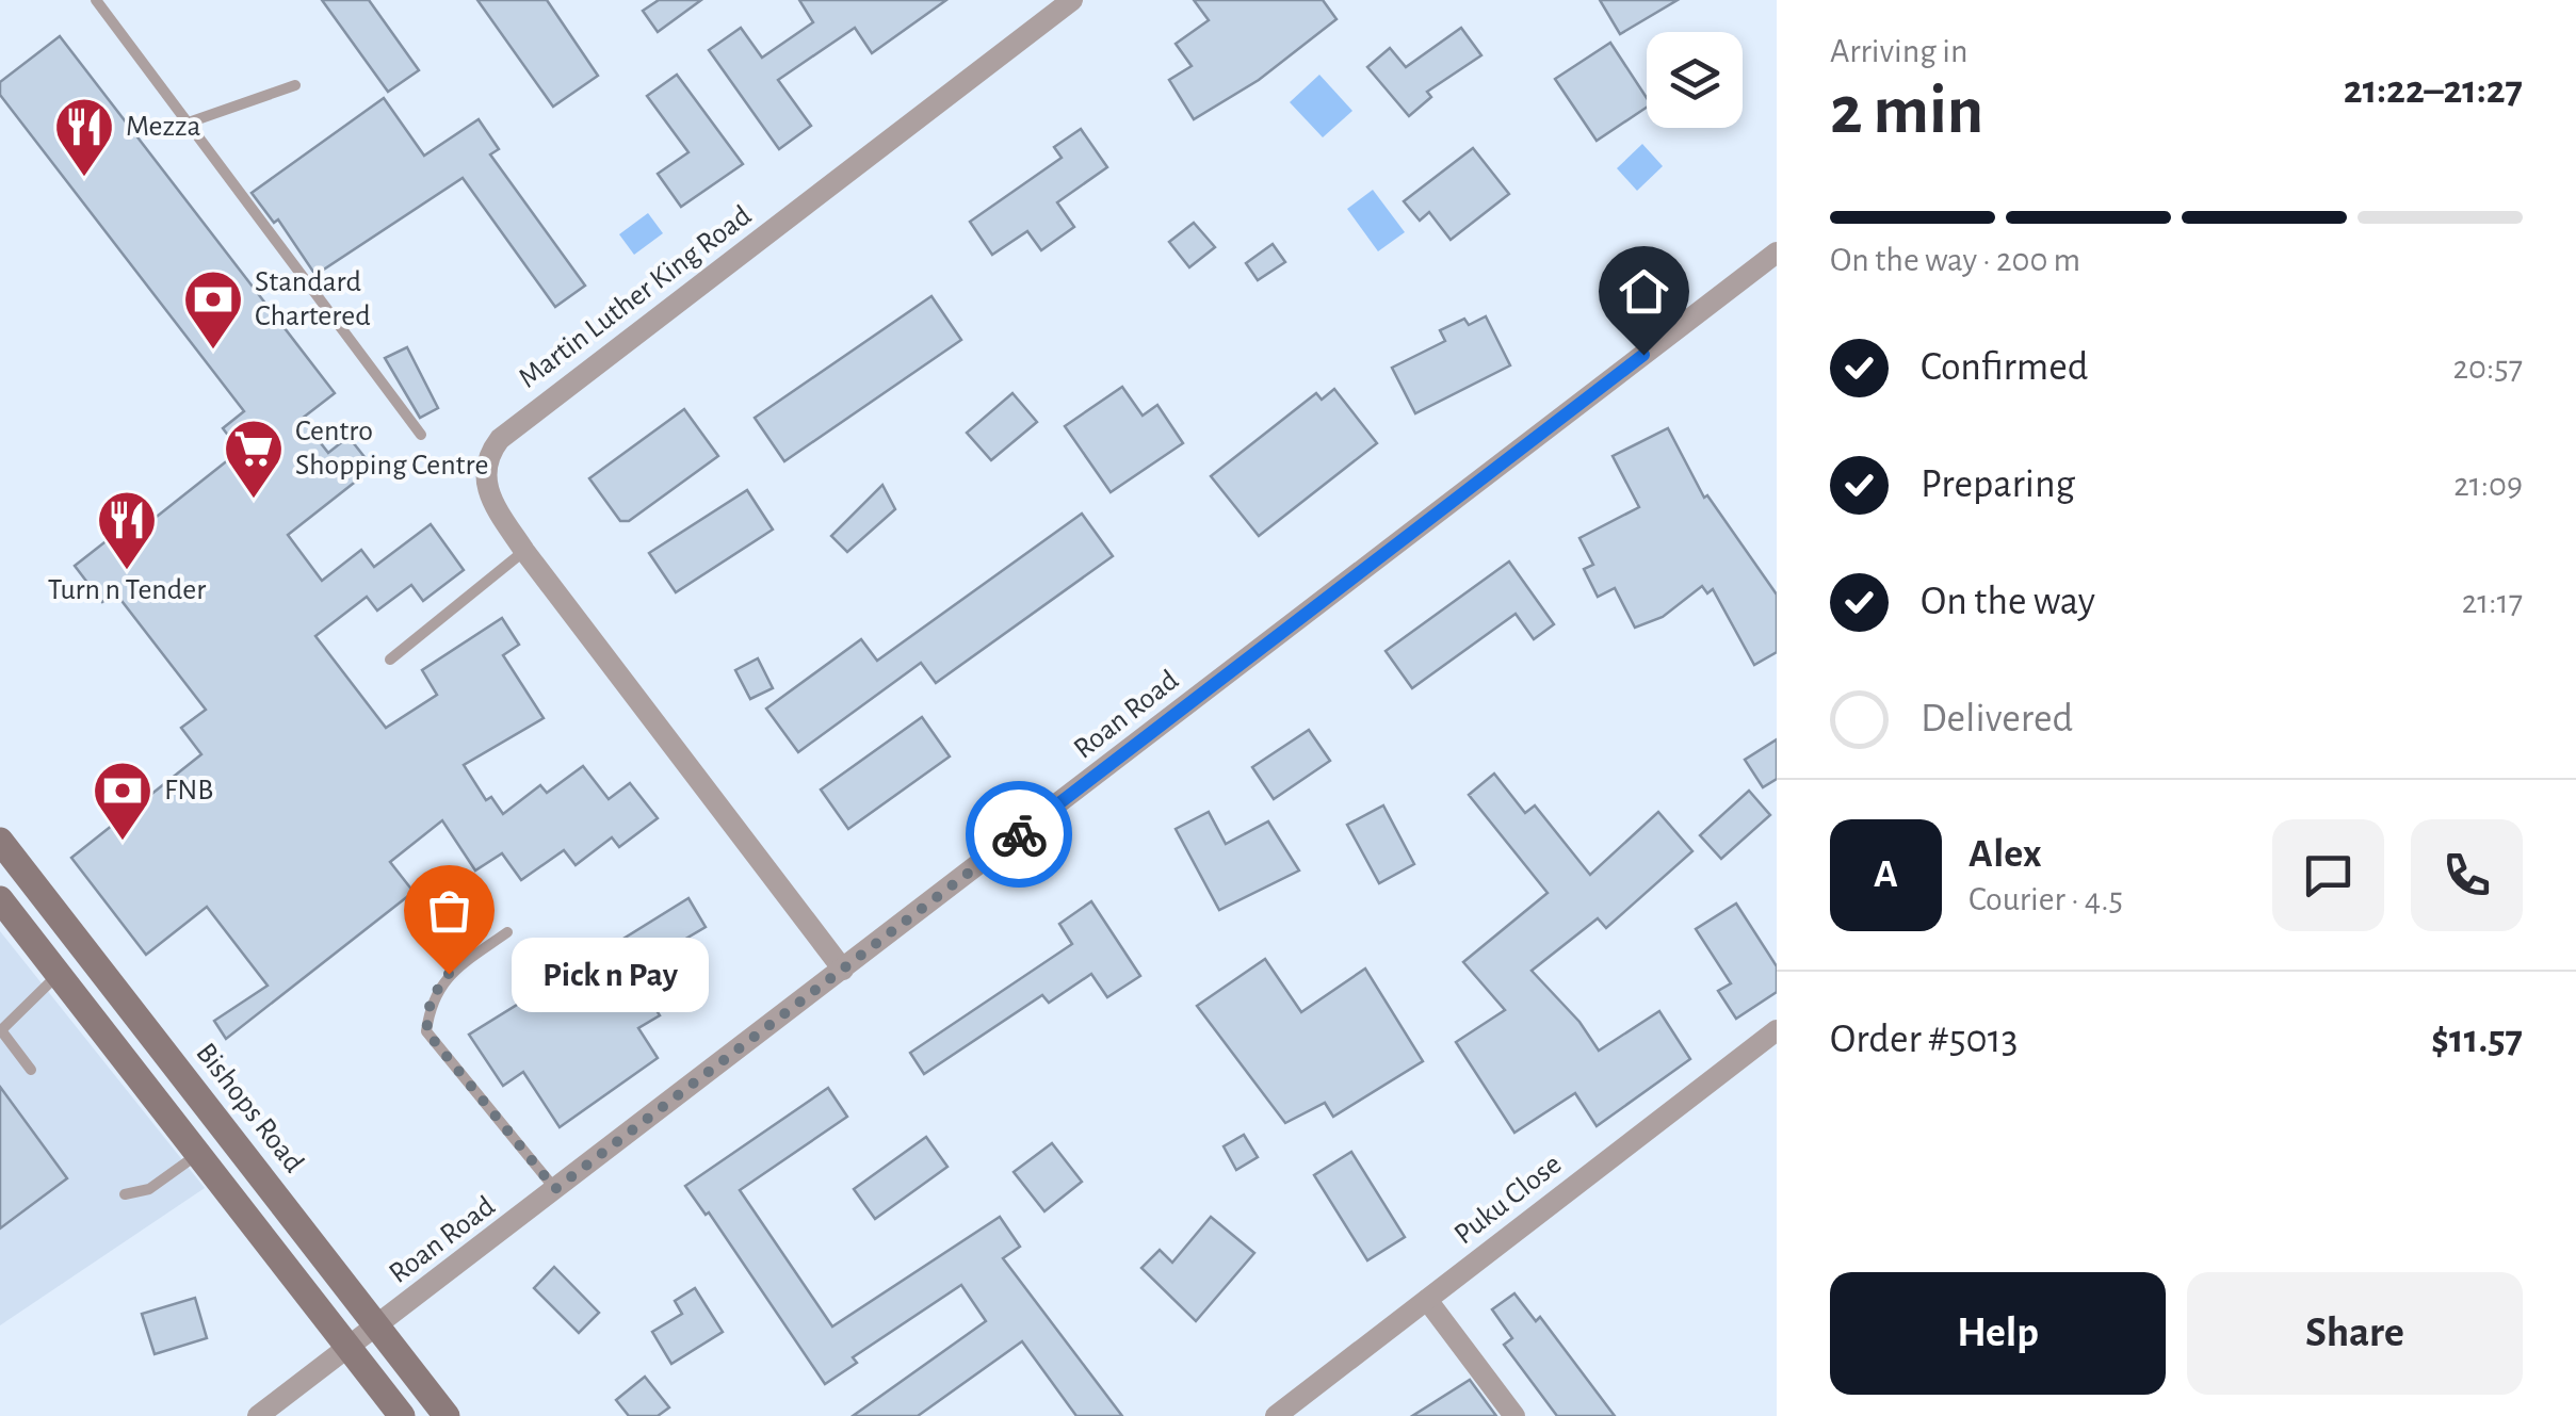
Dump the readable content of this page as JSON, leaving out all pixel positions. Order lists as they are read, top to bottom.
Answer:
{
  "streets": {
    "main road": ["Bishops Road"],
    "street": ["Martin Luther King Road", "Roan Road", "Puku Close"]
  },
  "crossings": [
    ["Martin Luther King Road", "Roan Road"],
    ["Roan Road", "Bishops Road"]
  ],
  "places": {
    "restaurant": ["Mezza", "Turn n Tender"],
    "bank": ["Standard Chartered", "FNB"],
    "supermarket": ["Centro Shopping Centre"],
    "other": ["Pick n Pay"]
  },
  "page": {
    "heading": ["2 min", "Arriving in", "21:22–21:27"],
    "panel": [
      "Alex",
      "Courier · 4.5",
      "Order #5013",
      "$11.57"
    ],
    "bar": "On the way · 200 m",
    "list": [
      ["Confirmed", "20:57"],
      ["Preparing", "21:09"],
      ["On the way", "21:17"],
      "Delivered"
    ],
    "round": "A",
    "bubble": "Pick n Pay",
    "buttons": ["Help", "Share"]
  }
}
